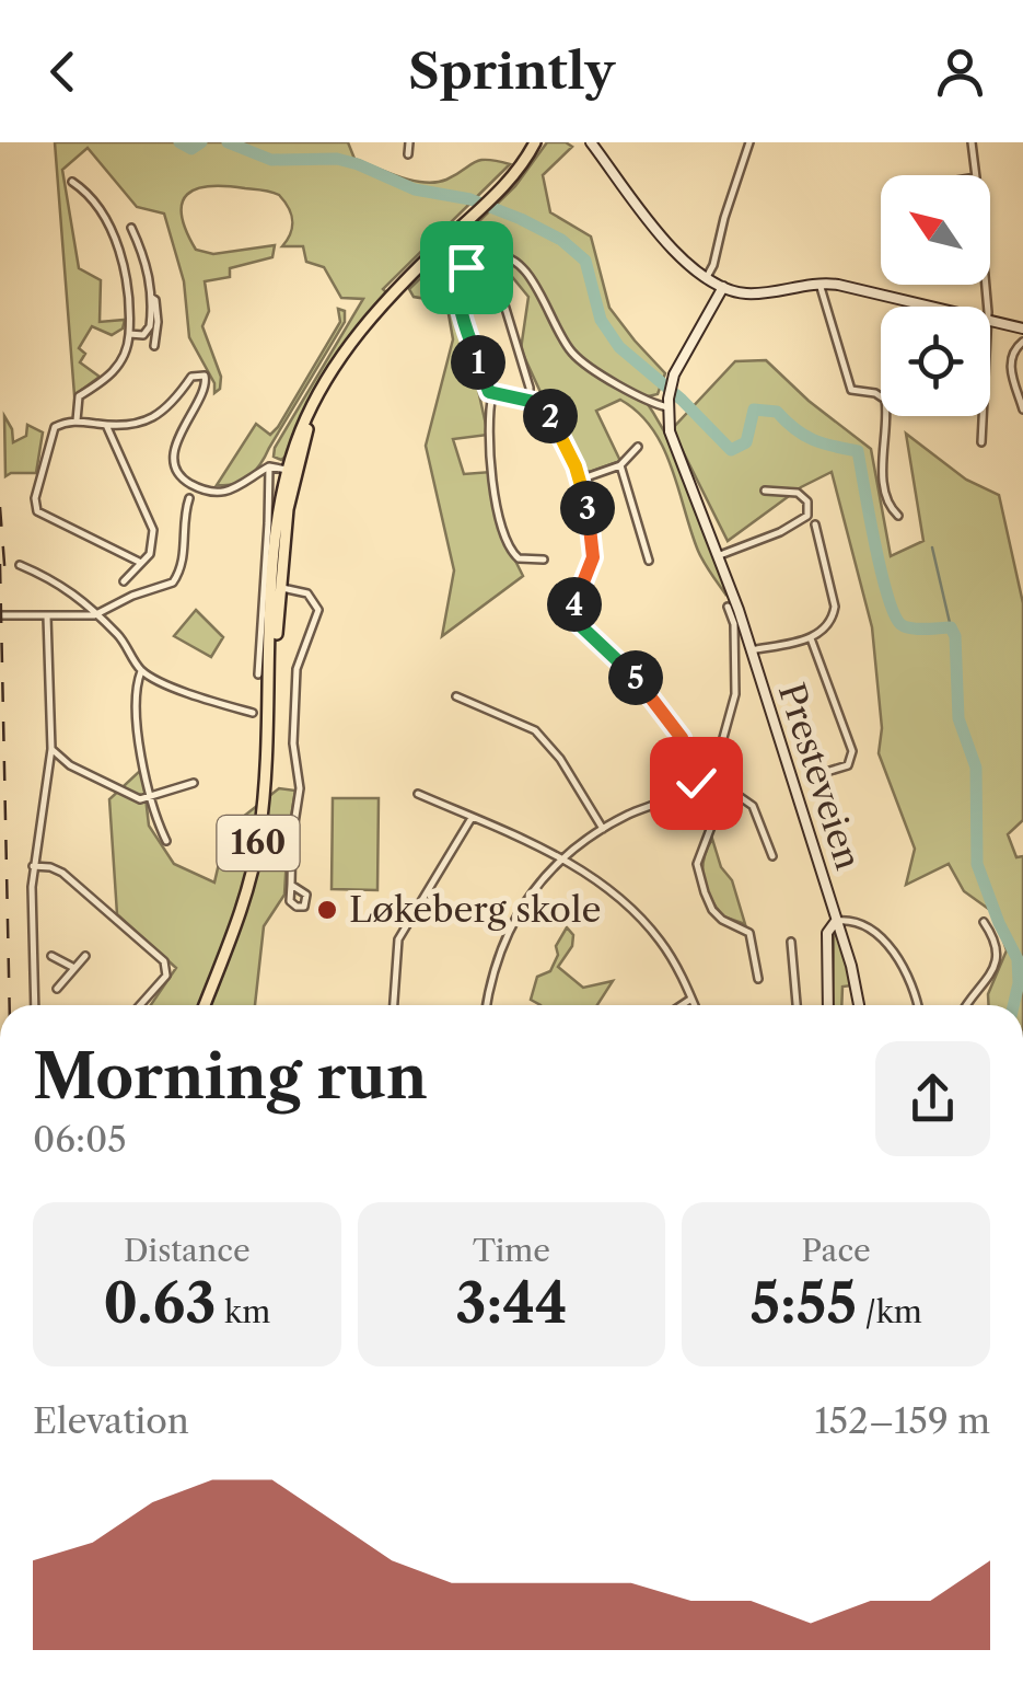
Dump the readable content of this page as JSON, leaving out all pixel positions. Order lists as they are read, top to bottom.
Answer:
{
  "streets": {
    "main road": ["Presteveien", "160"]
  },
  "places": ["Løkeberg skole"],
  "north": "top left",
  "page": {
    "header": "Sprintly",
    "pins": [
      "1",
      "2",
      "3",
      "4",
      "5"
    ],
    "heading": ["Morning run", "06:05"],
    "stats": [
      ["Distance", "0.63 km"],
      ["Time", "3:44"],
      ["Pace", "5:55 /km"]
    ],
    "chart": ["Elevation", "152–159 m"]
  }
}
